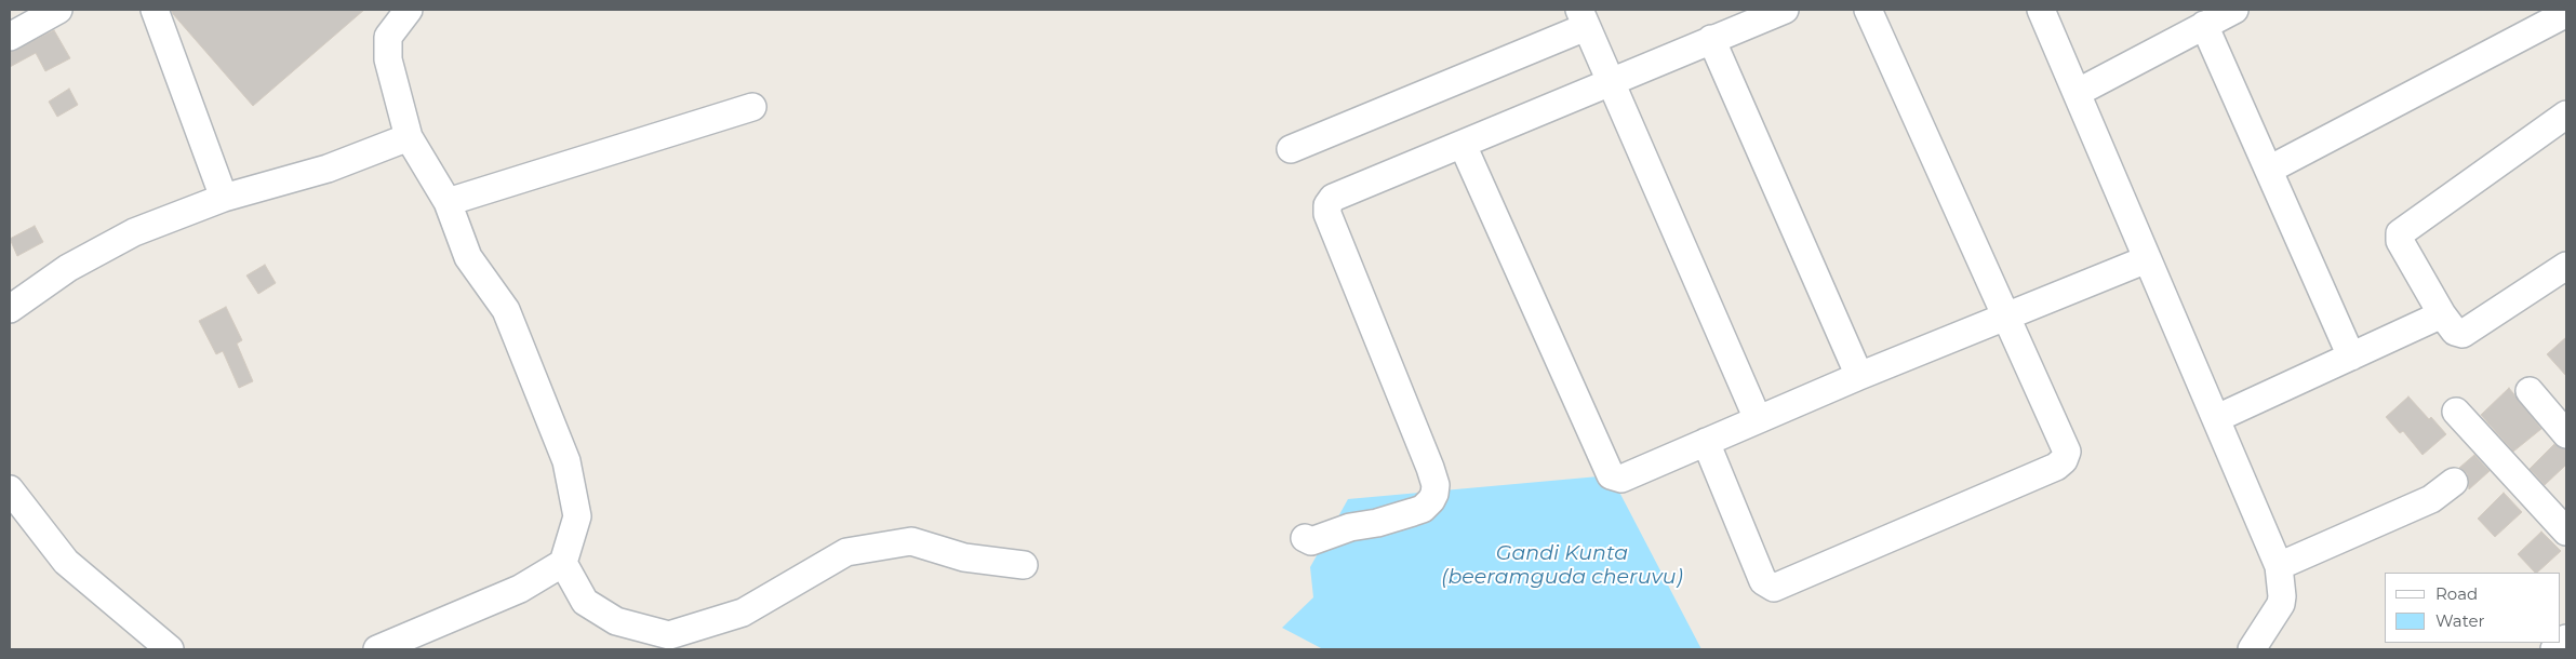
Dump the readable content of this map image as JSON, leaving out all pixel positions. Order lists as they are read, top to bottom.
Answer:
{
  "water": ["Gandi Kunta (beeramguda cheruvu)"],
  "legend": ["Road", "Water"]
}
